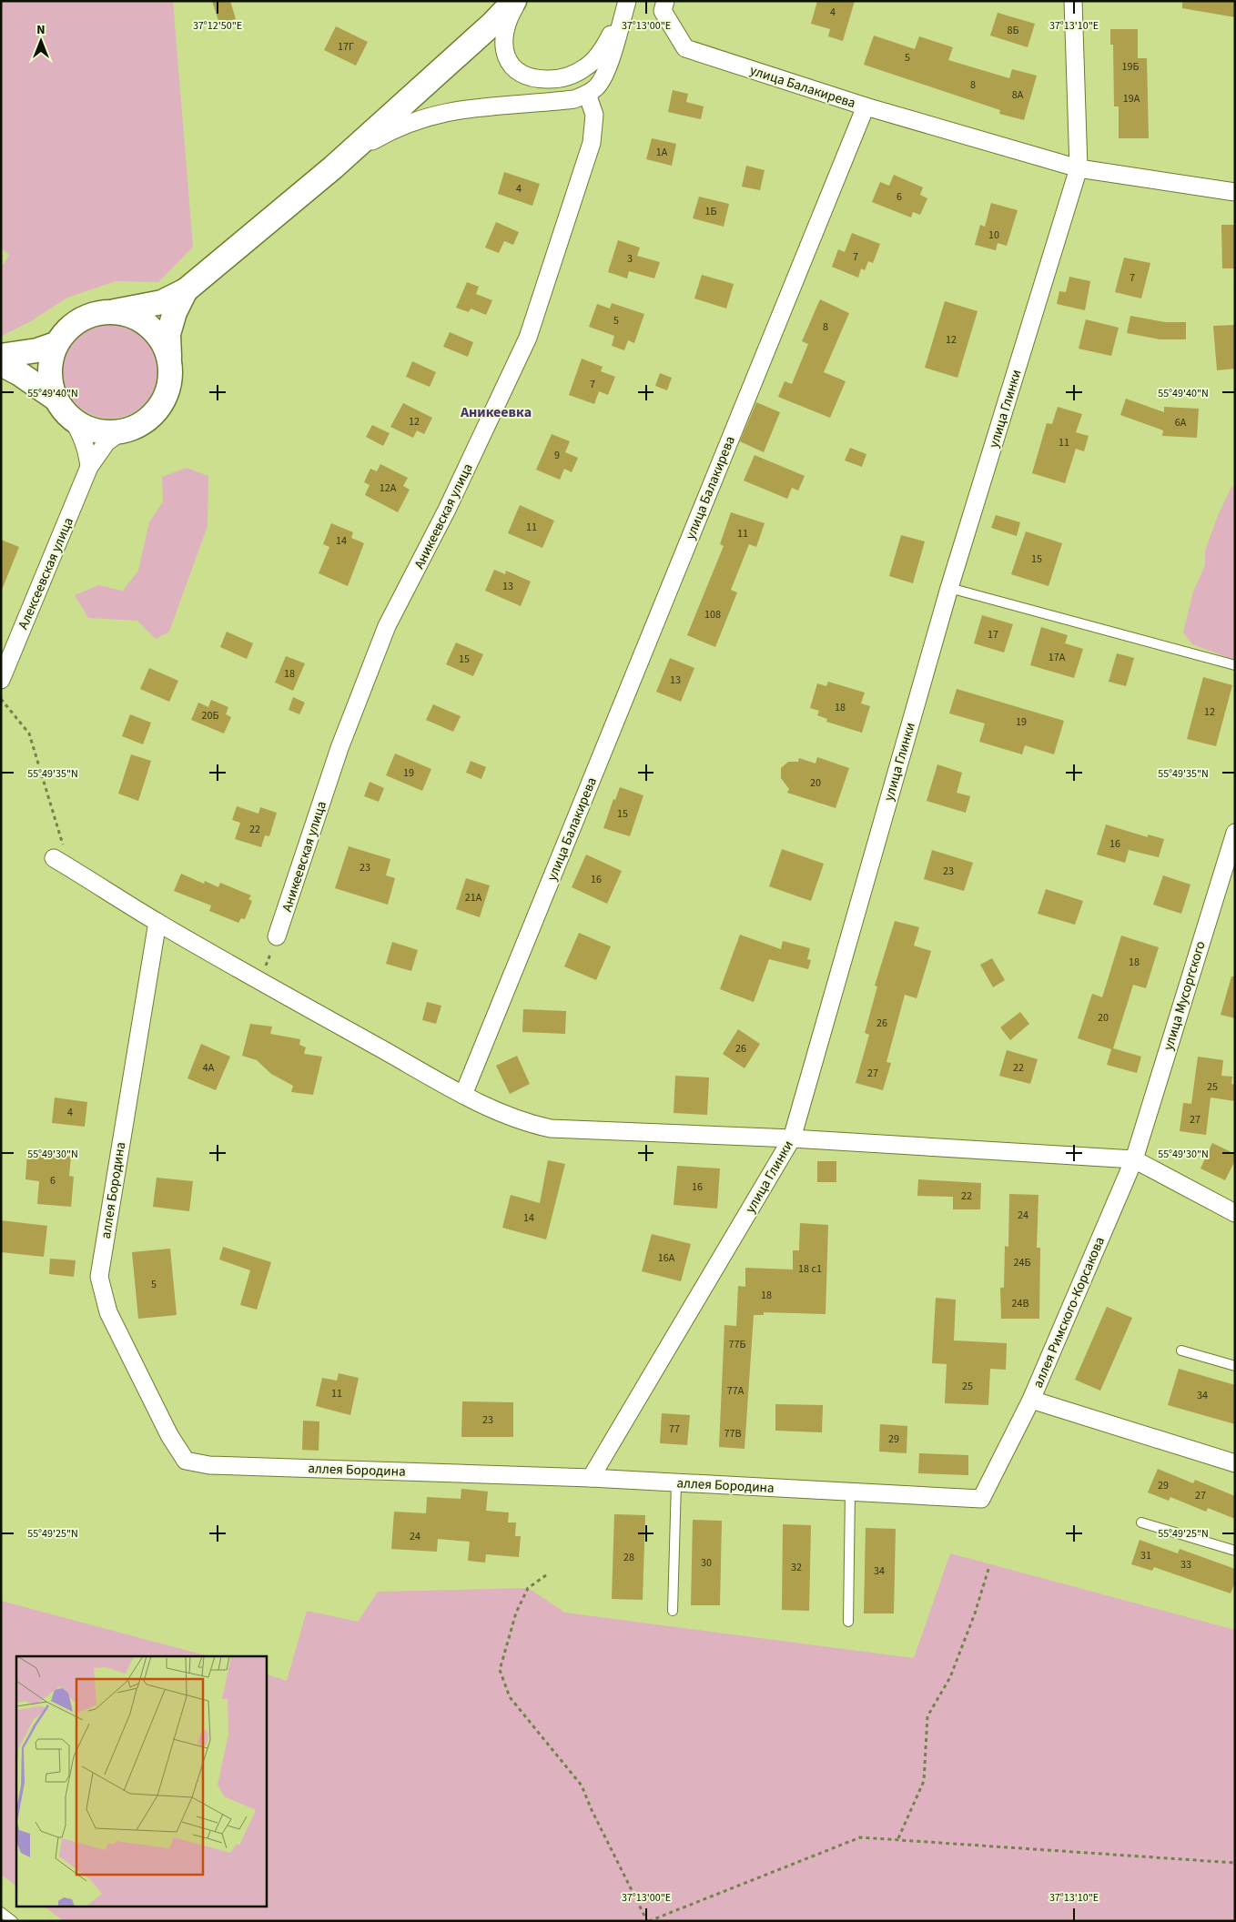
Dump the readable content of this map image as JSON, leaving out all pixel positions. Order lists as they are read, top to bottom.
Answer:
{
  "streets": {
    "street": [
      "улица Балакирева",
      "улица Глинки",
      "Аникеевская улица",
      "Алексеевская улица",
      "улица Мусоргского",
      "аллея Бородина",
      "аллея Римского-Корсакова"
    ]
  },
  "crossings": [
    ["улица Глинки", "аллея Бородина"],
    ["улица Мусоргского", "аллея Римского-Корсакова"],
    ["аллея Бородина", "аллея Римского-Корсакова"]
  ],
  "districts": ["Аникеевка"],
  "house_numbers": [
    "4",
    "8Б",
    "17Г",
    "5",
    "19Б",
    "8",
    "8А",
    "19А",
    "1А",
    "4",
    "6",
    "1Б",
    "10",
    "7",
    "3",
    "7",
    "5",
    "8",
    "12",
    "7",
    "12",
    "6А",
    "11",
    "9",
    "12А",
    "11",
    "11",
    "14",
    "15",
    "13",
    "108",
    "17",
    "17А",
    "15",
    "18",
    "13",
    "18",
    "12",
    "20Б",
    "19",
    "19",
    "20",
    "15",
    "22",
    "16",
    "23",
    "23",
    "16",
    "21А",
    "18",
    "20",
    "26",
    "26",
    "4А",
    "22",
    "27",
    "25",
    "4",
    "27",
    "6",
    "16",
    "22",
    "24",
    "14",
    "16А",
    "24Б",
    "18 с1",
    "5",
    "18",
    "24В",
    "77Б",
    "25",
    "77А",
    "11",
    "34",
    "23",
    "77",
    "77В",
    "29",
    "29",
    "27",
    "24",
    "31",
    "28",
    "30",
    "33",
    "32",
    "34"
  ],
  "north": "top",
  "coordinates": [
    "37°12'50\"E",
    "37°13'00\"E",
    "37°13'10\"E",
    "55°49'40\"N",
    "55°49'35\"N",
    "55°49'30\"N",
    "55°49'25\"N"
  ]
}
